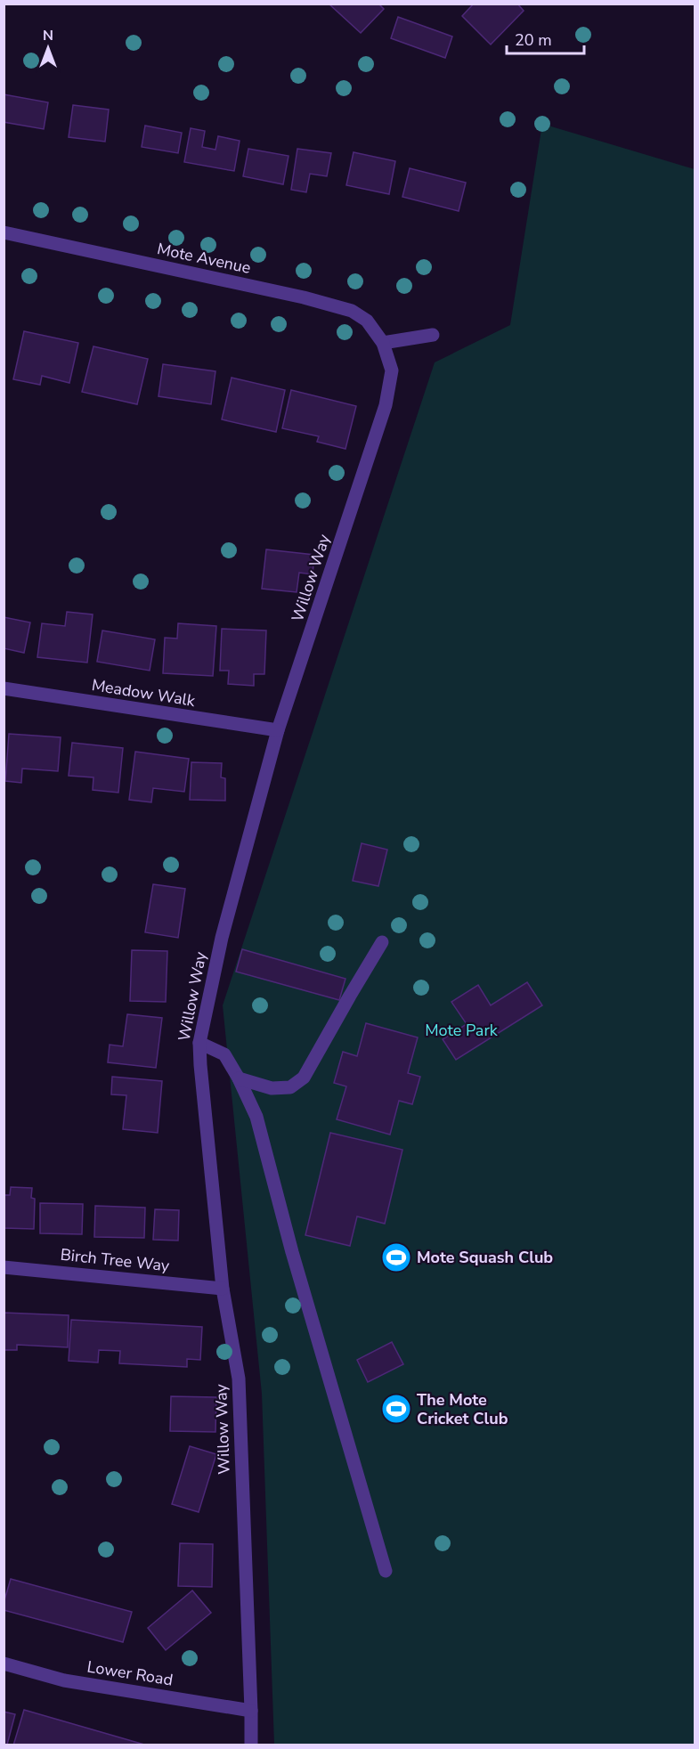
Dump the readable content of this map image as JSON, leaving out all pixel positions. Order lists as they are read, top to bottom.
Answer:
{
  "streets": {
    "street": [
      "Mote Avenue",
      "Willow Way",
      "Meadow Walk",
      "Birch Tree Way",
      "Lower Road"
    ]
  },
  "crossings": [
    ["Mote Avenue", "Willow Way"],
    ["Willow Way", "Meadow Walk"],
    ["Willow Way", "Birch Tree Way"],
    ["Willow Way", "Lower Road"]
  ],
  "parks": ["Mote Park"],
  "places": {
    "sports": ["Mote Squash Club", "The Mote Cricket Club"]
  },
  "scale_bar": "20 m",
  "north": "top"
}
